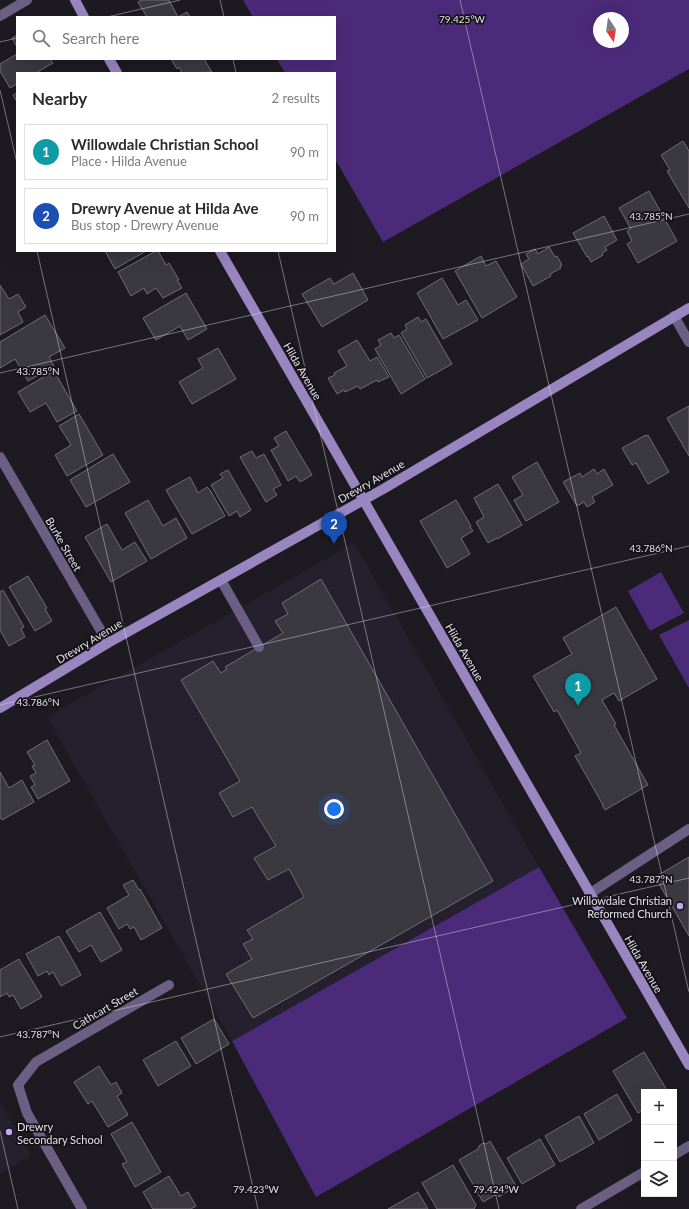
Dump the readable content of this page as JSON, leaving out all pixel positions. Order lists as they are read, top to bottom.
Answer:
{
  "streets": {
    "street": [
      "Hilda Avenue",
      "Drewry Avenue",
      "Burke Street",
      "Cathcart Street"
    ]
  },
  "crossings": [
    ["Hilda Avenue", "Drewry Avenue"],
    ["Drewry Avenue", "Burke Street"]
  ],
  "places": ["Willowdale Christian Reformed Church", "Drewry Secondary School"],
  "north": "bottom",
  "page": {
    "search": "Search here",
    "heading": ["Nearby", "2 results"],
    "list": [
      {
        "mark": "1",
        "name": "Willowdale Christian School",
        "note": "Place · Hilda Avenue",
        "value": "90 m"
      },
      {
        "mark": "2",
        "name": "Drewry Avenue at Hilda Ave",
        "note": "Bus stop · Drewry Avenue",
        "value": "90 m"
      }
    ],
    "pins": ["2", "1"],
    "map_buttons": ["+", "−"]
  },
  "coordinates": [
    "79.425°W",
    "43.785°N",
    "43.786°N",
    "43.787°N",
    "79.423°W",
    "79.424°W"
  ]
}
